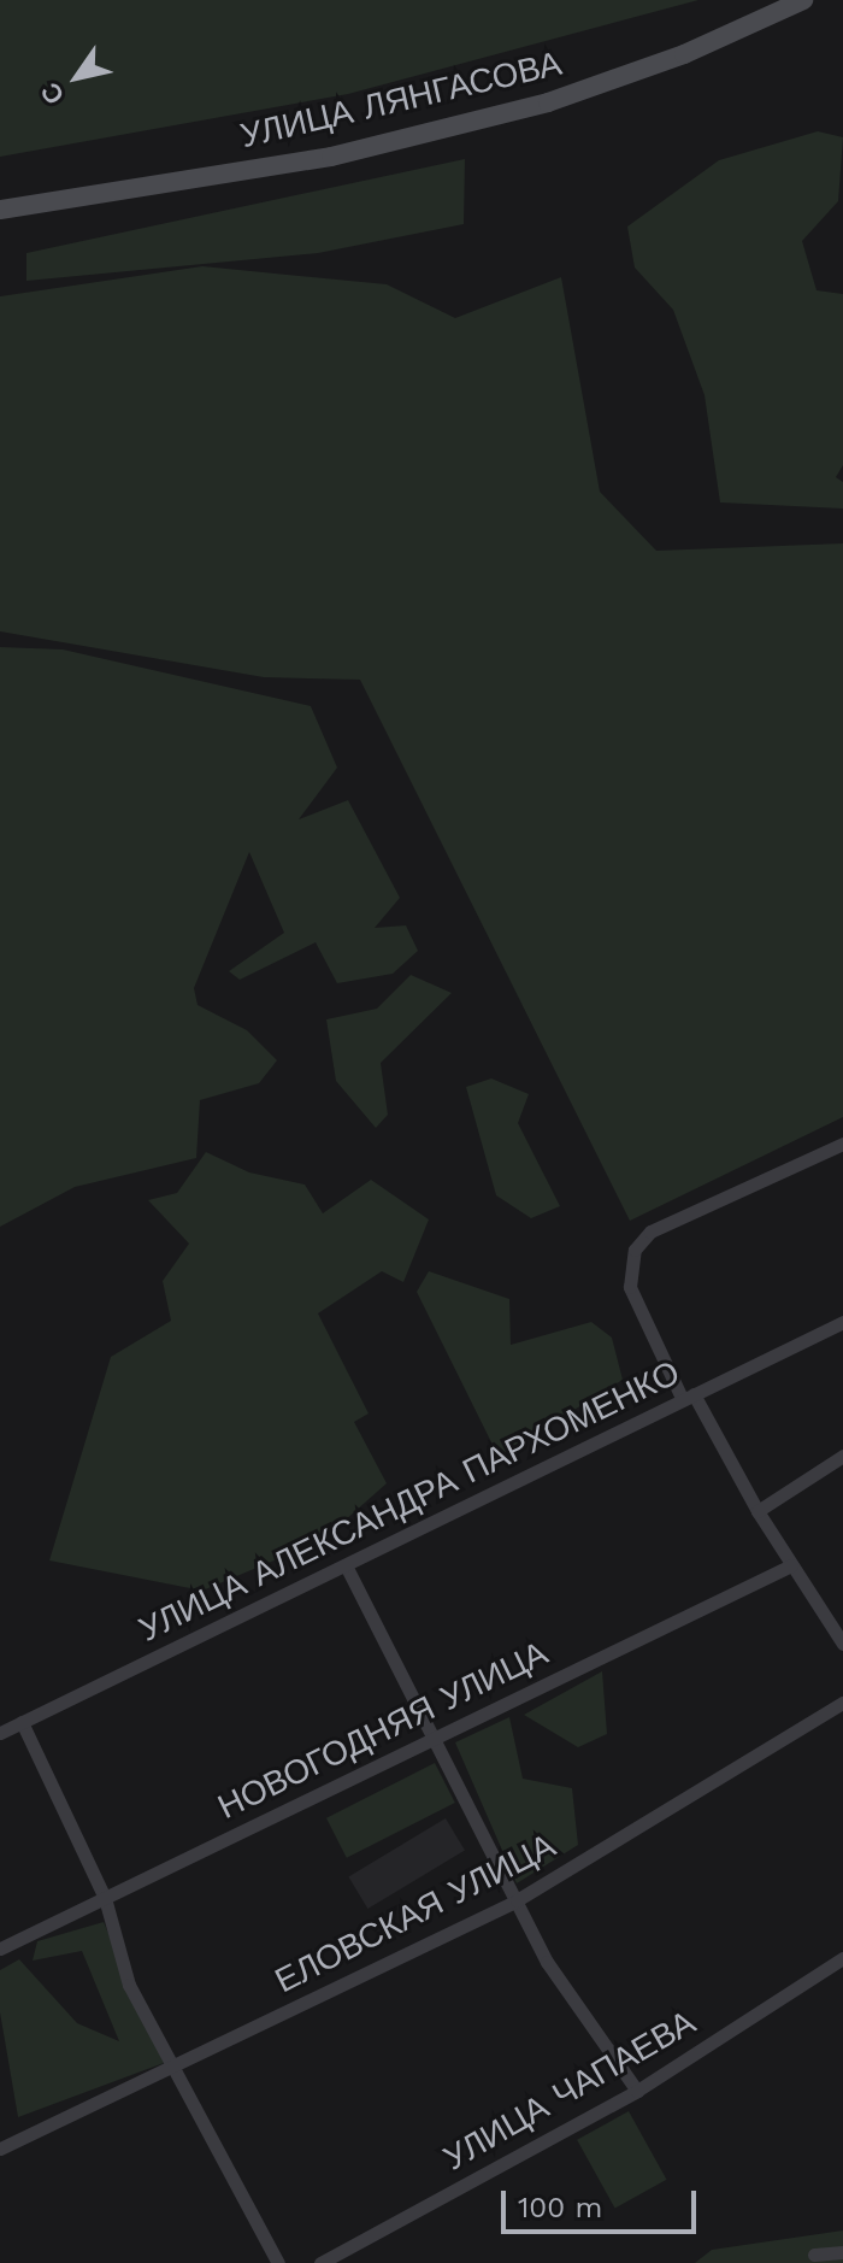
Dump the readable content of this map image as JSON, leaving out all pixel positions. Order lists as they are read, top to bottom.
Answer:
{
  "streets": {
    "main road": ["УЛИЦА ЛЯНГАСОВА"],
    "street": [
      "УЛИЦА АЛЕКСАНДРА ПАРХОМЕНКО",
      "НОВОГОДНЯЯ УЛИЦА",
      "ЕЛОВСКАЯ УЛИЦА",
      "УЛИЦА ЧАПАЕВА"
    ]
  },
  "scale_bar": "100 m",
  "north": "bottom left"
}
